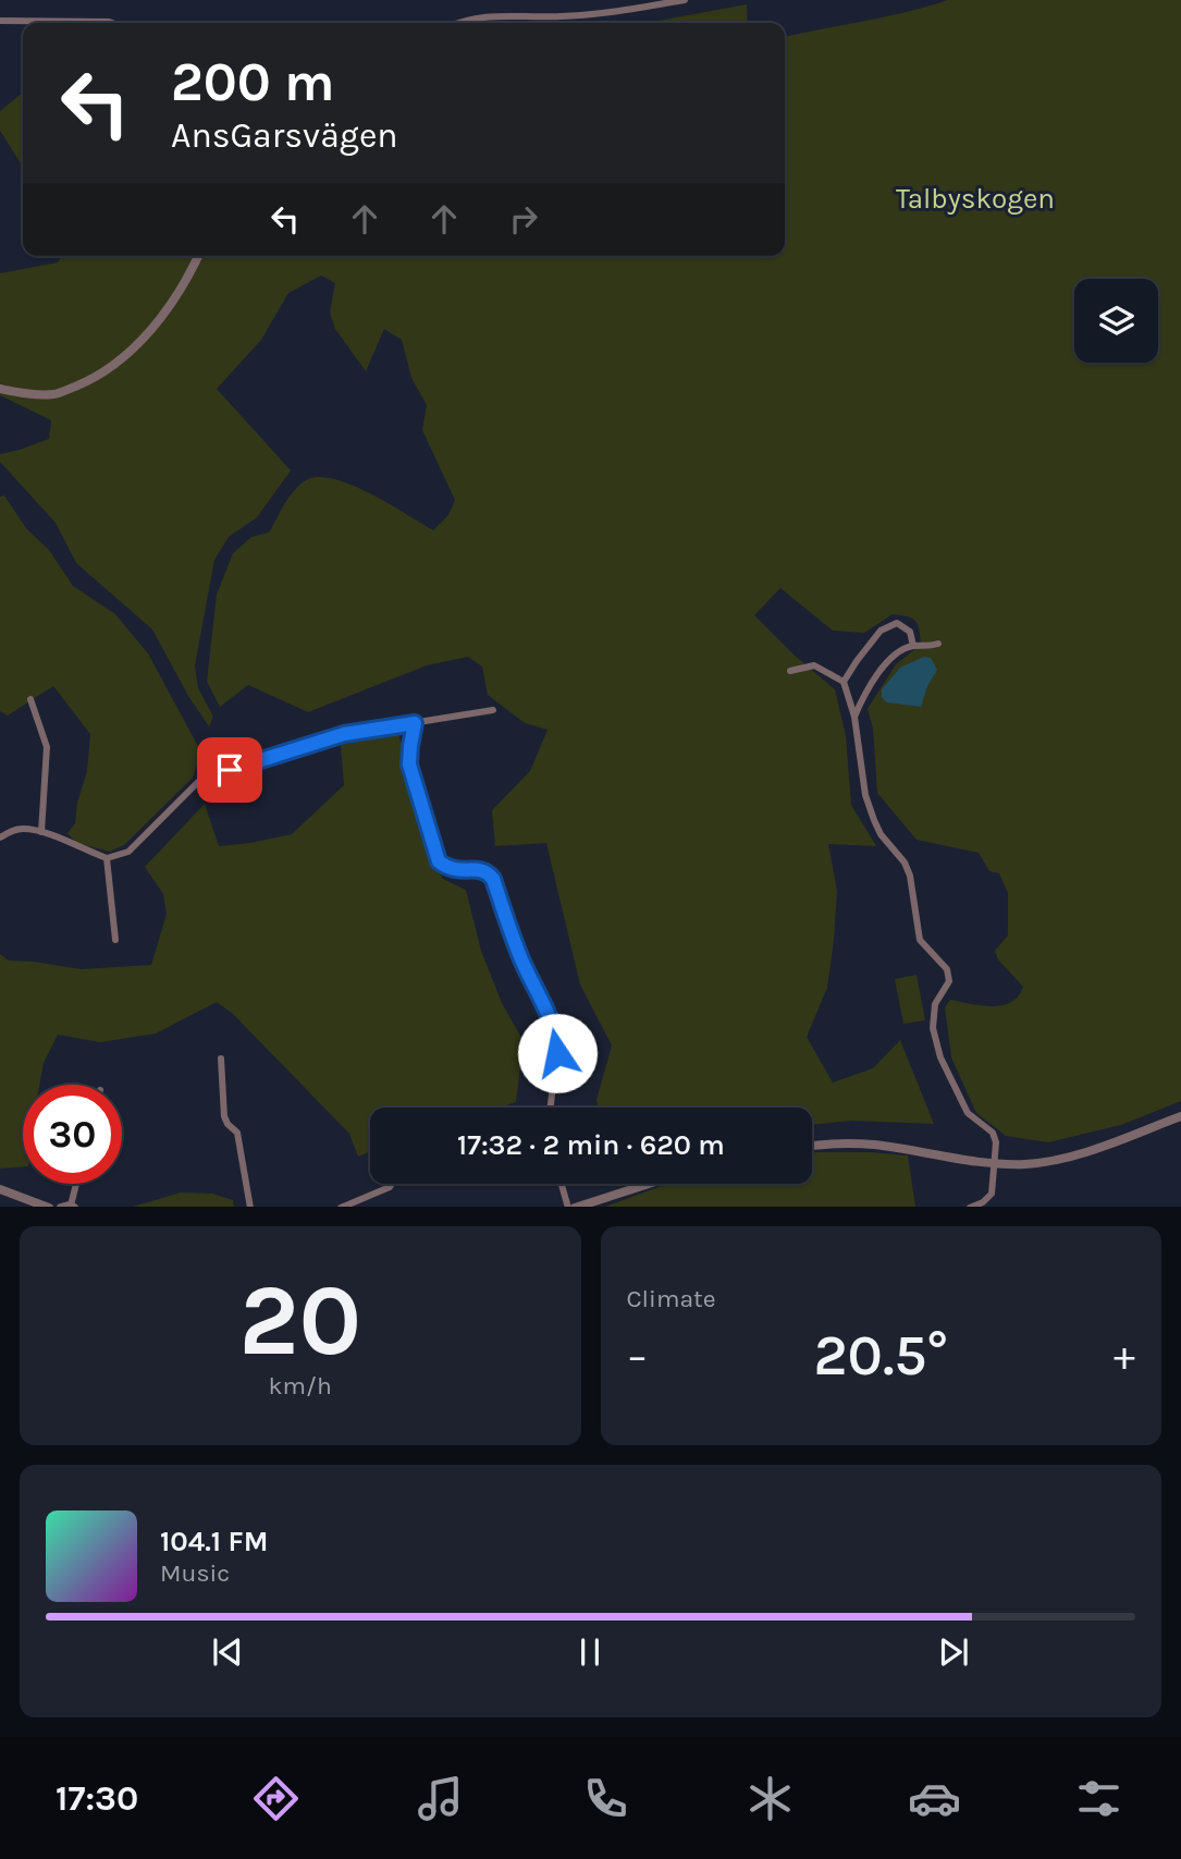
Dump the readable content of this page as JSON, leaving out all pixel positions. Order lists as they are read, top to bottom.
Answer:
{
  "parks": ["Talbyskogen"],
  "page": {
    "turn": ["200 m", "AnsGarsvägen"],
    "limit": "30",
    "trip": "17:32 · 2 min · 620 m",
    "tile": [
      ["20", "km/h"],
      "Climate"
    ],
    "heat": ["−", "20.5°", "+"],
    "song": ["104.1 FM", "Music"],
    "tabs": "17:30"
  }
}
